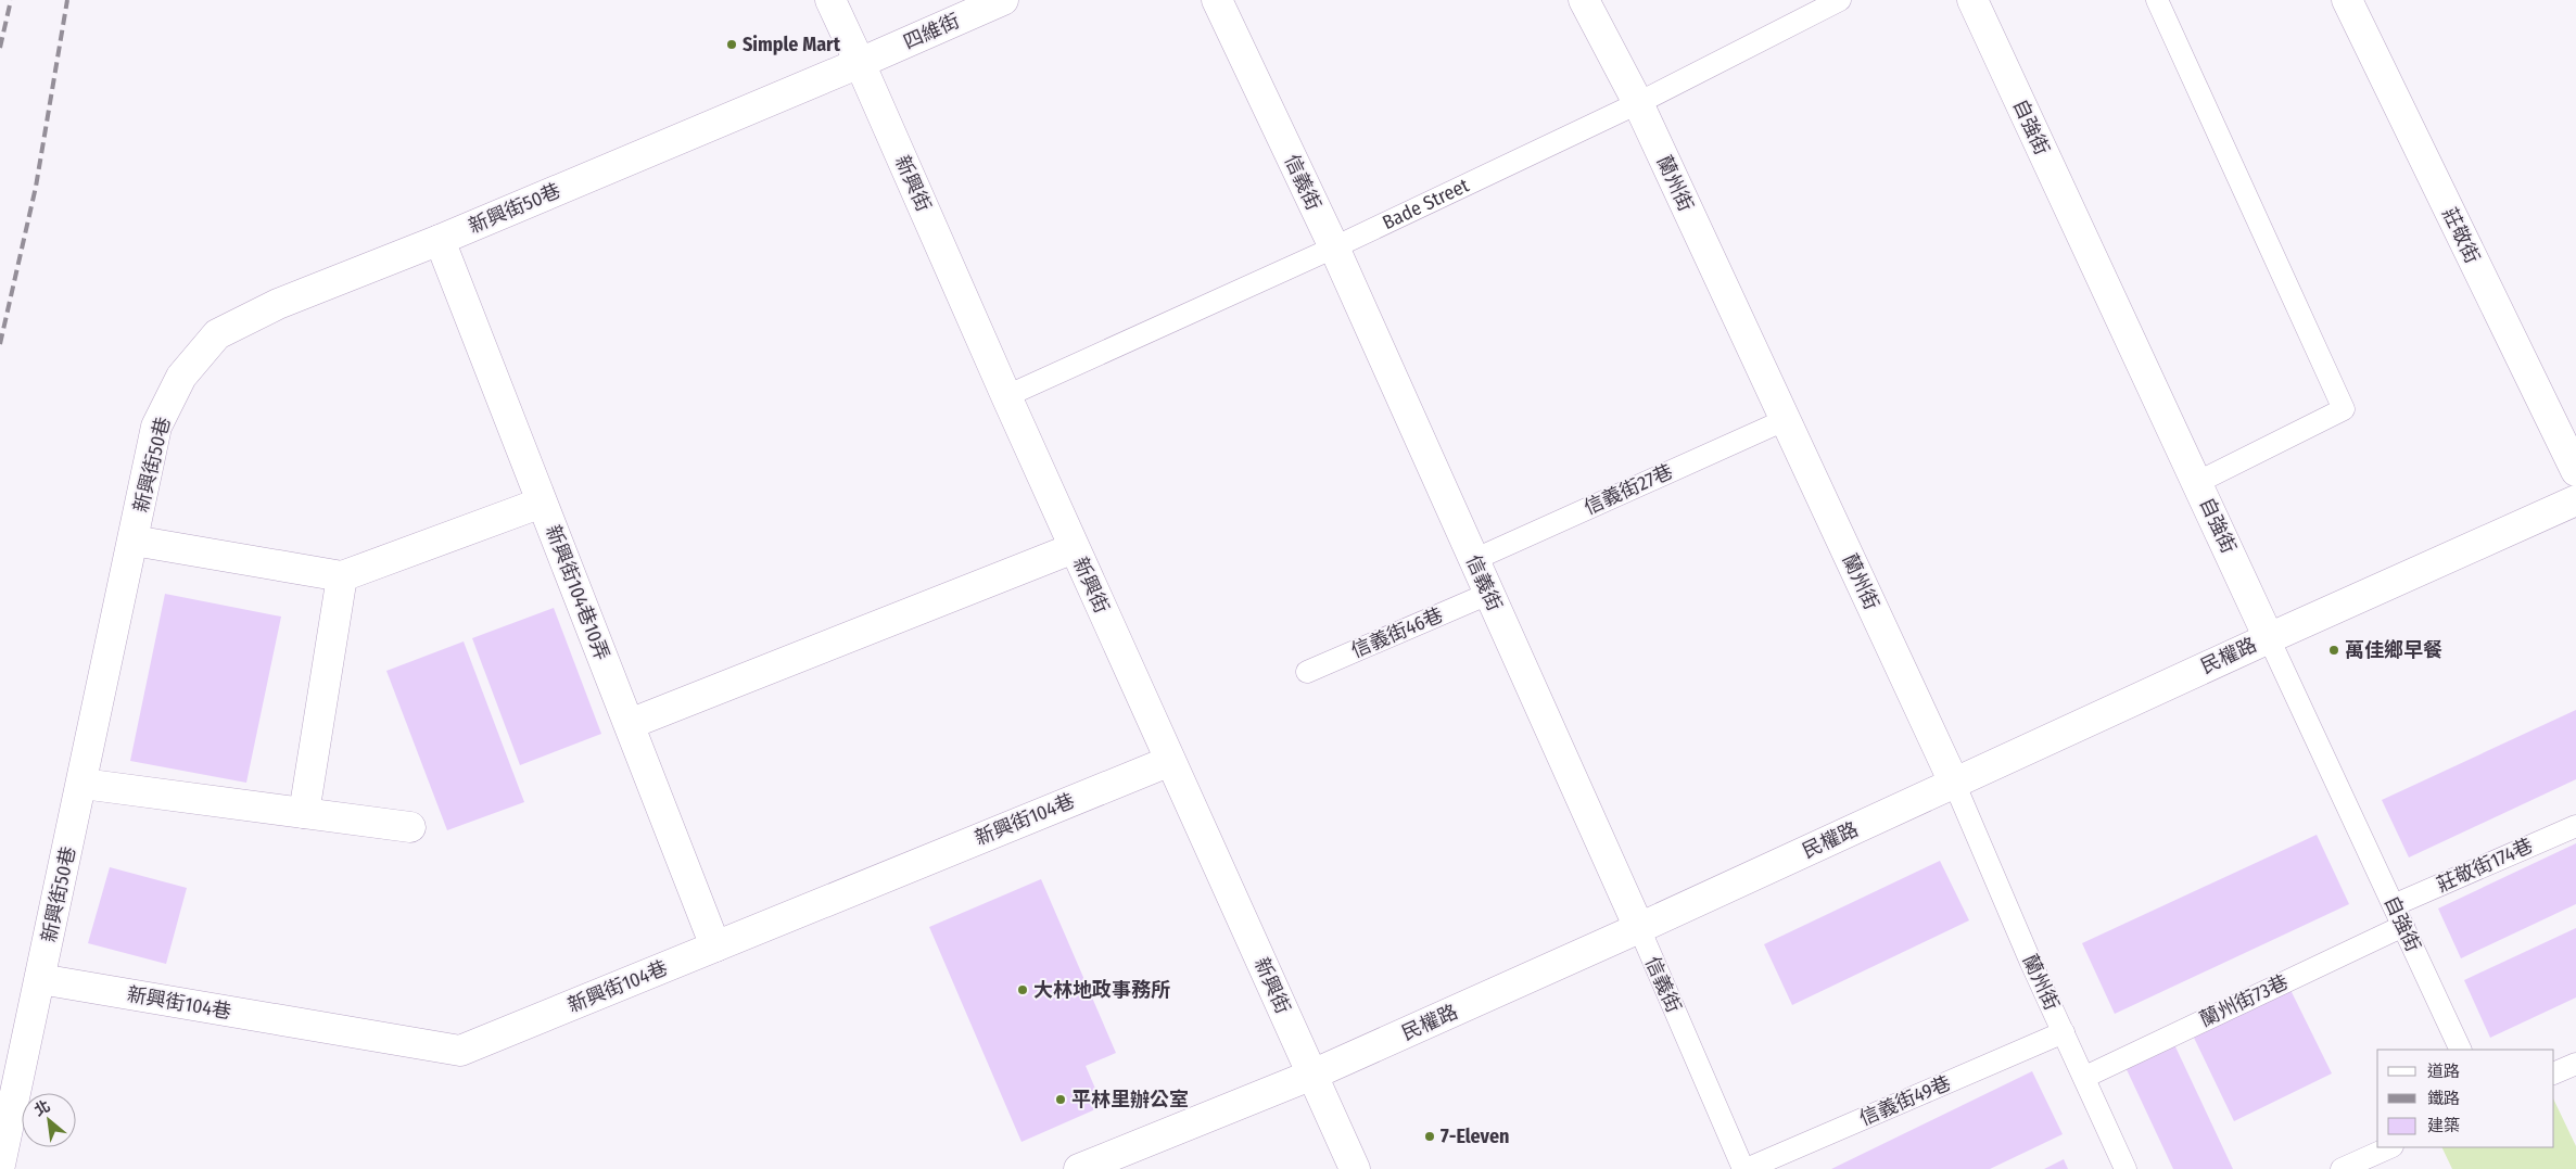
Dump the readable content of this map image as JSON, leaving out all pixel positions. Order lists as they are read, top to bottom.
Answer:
{
  "streets": {
    "street": [
      "四維街",
      "自強街",
      "信義街",
      "新興街",
      "蘭州街",
      "新興街50巷",
      "莊敬街",
      "新興街104巷10弄",
      "民權路",
      "新興街104巷"
    ],
    "lane": [
      "Bade Street",
      "信義街27巷",
      "信義街46巷",
      "莊敬街174巷",
      "蘭州街73巷",
      "信義街49巷"
    ]
  },
  "crossings": [
    ["四維街", "新興街"],
    ["四維街", "新興街50巷"],
    ["自強街", "民權路"],
    ["自強街", "莊敬街174巷"],
    ["自強街", "蘭州街73巷"],
    ["信義街", "Bade Street"],
    ["信義街", "信義街27巷"],
    ["信義街", "信義街46巷"],
    ["信義街", "民權路"],
    ["信義街", "信義街49巷"],
    ["新興街", "Bade Street"],
    ["新興街", "新興街50巷"],
    ["新興街", "民權路"],
    ["新興街", "新興街104巷"],
    ["蘭州街", "Bade Street"],
    ["蘭州街", "信義街27巷"],
    ["蘭州街", "民權路"],
    ["蘭州街", "蘭州街73巷"],
    ["蘭州街", "信義街49巷"],
    ["新興街50巷", "新興街104巷10弄"],
    ["新興街50巷", "新興街104巷"],
    ["新興街104巷10弄", "新興街104巷"]
  ],
  "places": [
    "Simple Mart",
    "萬佳鄉早餐",
    "大林地政事務所",
    "平林里辦公室",
    "7-Eleven"
  ],
  "legend": ["道路", "鐵路", "建築"],
  "north": "top left"
}
